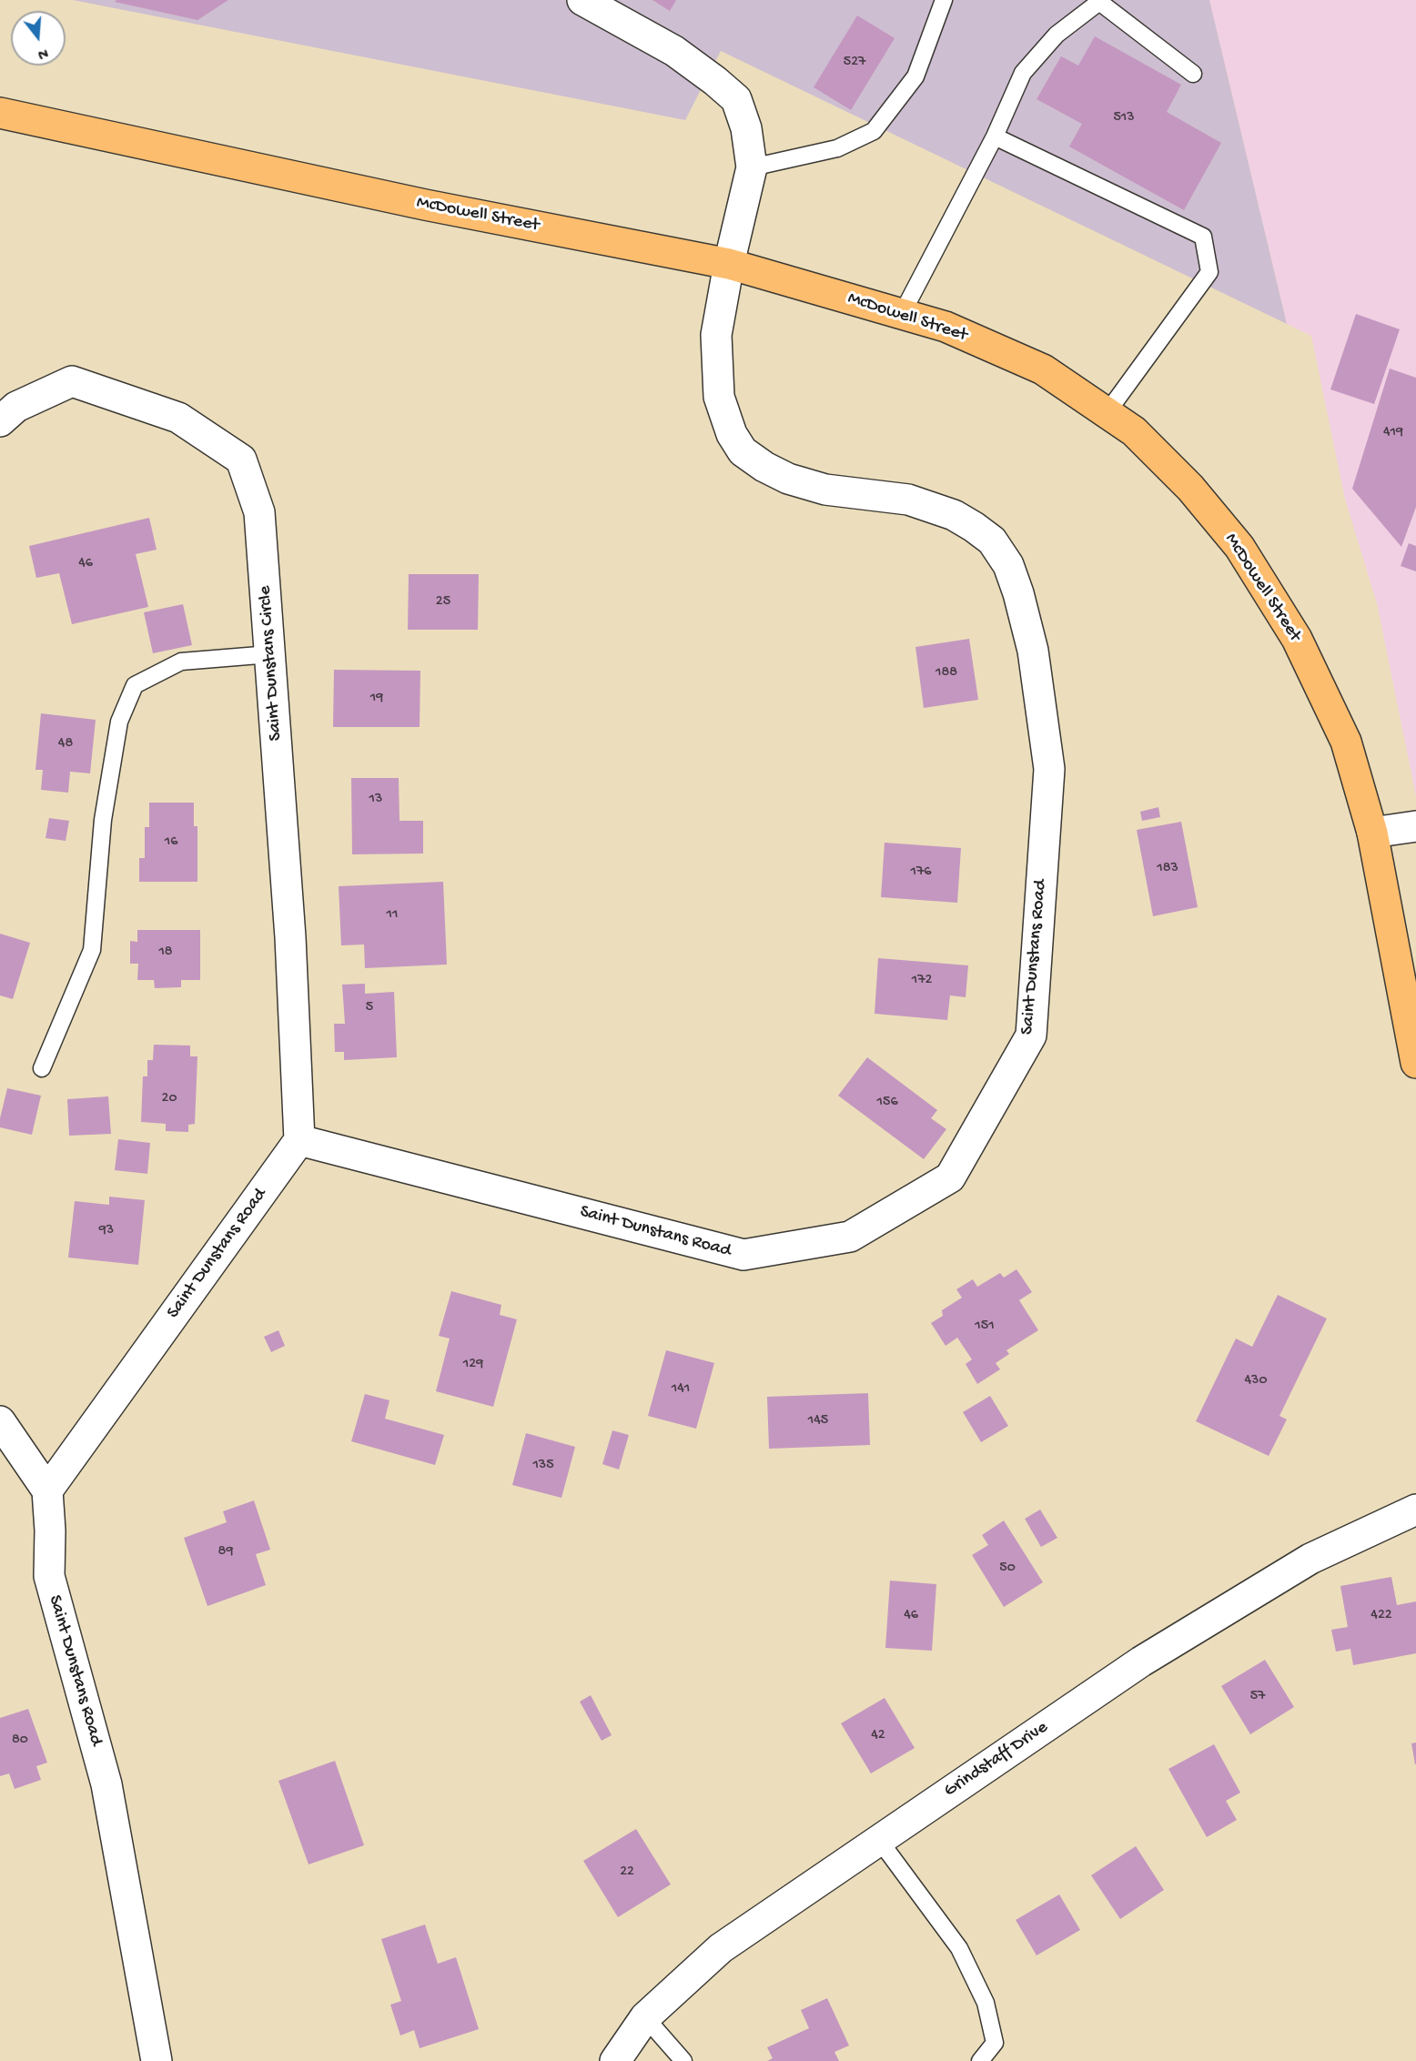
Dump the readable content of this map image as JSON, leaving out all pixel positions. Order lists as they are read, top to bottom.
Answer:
{
  "streets": {
    "main road": ["McDowell Street"],
    "street": ["Saint Dunstans Circle", "Saint Dunstans Road", "Grindstaff Drive"]
  },
  "crossings": [
    ["McDowell Street", "Saint Dunstans Road"],
    ["Saint Dunstans Circle", "Saint Dunstans Road"]
  ],
  "house_numbers": [
    "527",
    "513",
    "419",
    "46",
    "25",
    "188",
    "19",
    "48",
    "13",
    "16",
    "183",
    "176",
    "11",
    "18",
    "172",
    "5",
    "20",
    "156",
    "93",
    "151",
    "129",
    "430",
    "141",
    "145",
    "135",
    "89",
    "50",
    "46",
    "422",
    "57",
    "42",
    "80",
    "22"
  ],
  "north": "bottom"
}
